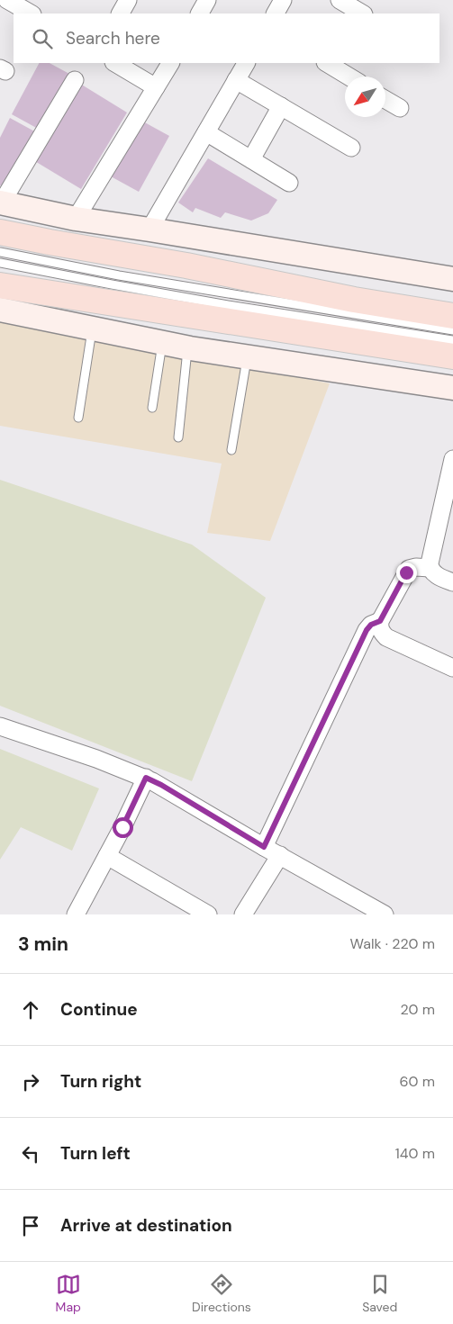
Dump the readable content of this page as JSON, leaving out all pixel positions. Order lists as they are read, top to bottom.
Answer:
{
  "north": "bottom left",
  "page": {
    "search": "Search here",
    "heading": ["3 min", "Walk · 220 m"],
    "list": [
      ["Continue", "20 m"],
      ["Turn right", "60 m"],
      ["Turn left", "140 m"],
      "Arrive at destination"
    ],
    "nav": ["Map", "Directions", "Saved"]
  }
}
